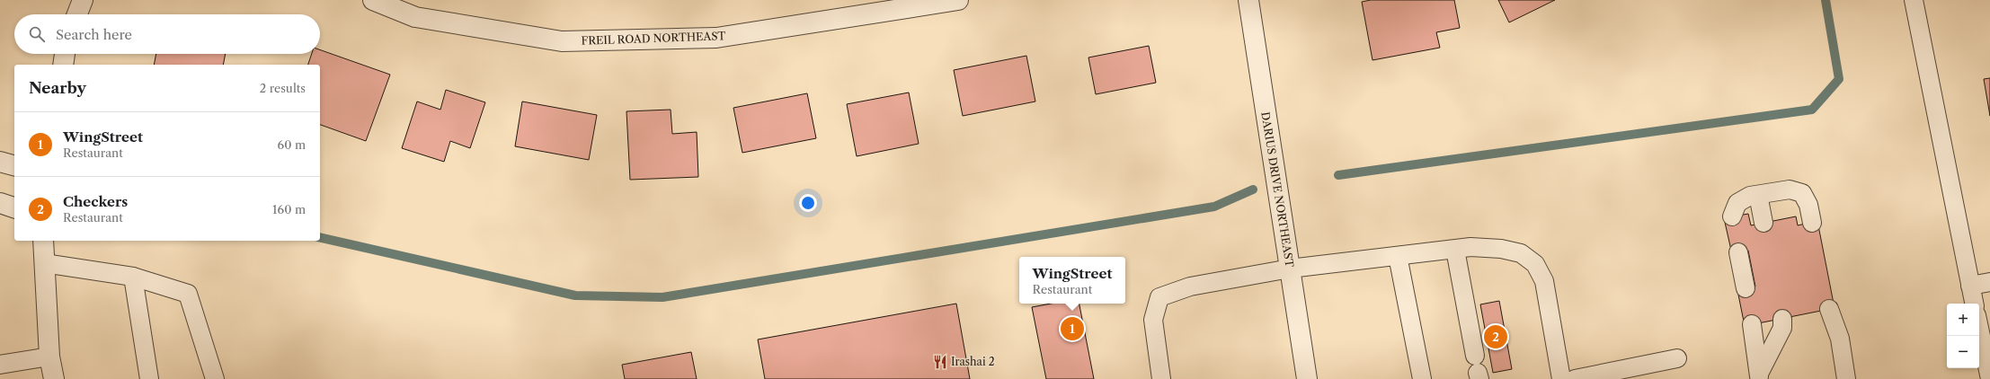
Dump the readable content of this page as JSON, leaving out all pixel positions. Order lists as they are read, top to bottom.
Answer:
{
  "streets": {
    "street": ["FREIL ROAD NORTHEAST", "DARIUS DRIVE NORTHEAST"]
  },
  "places": {
    "restaurant": ["Irashai 2"]
  },
  "page": {
    "search": "Search here",
    "heading": ["Nearby", "2 results"],
    "list": [
      {
        "mark": "1",
        "name": "WingStreet",
        "note": "Restaurant",
        "value": "60 m"
      },
      {
        "mark": "2",
        "name": "Checkers",
        "note": "Restaurant",
        "value": "160 m"
      }
    ],
    "popup": ["WingStreet", "Restaurant"],
    "map_buttons": ["+", "−"],
    "pins": ["1", "2"]
  }
}
